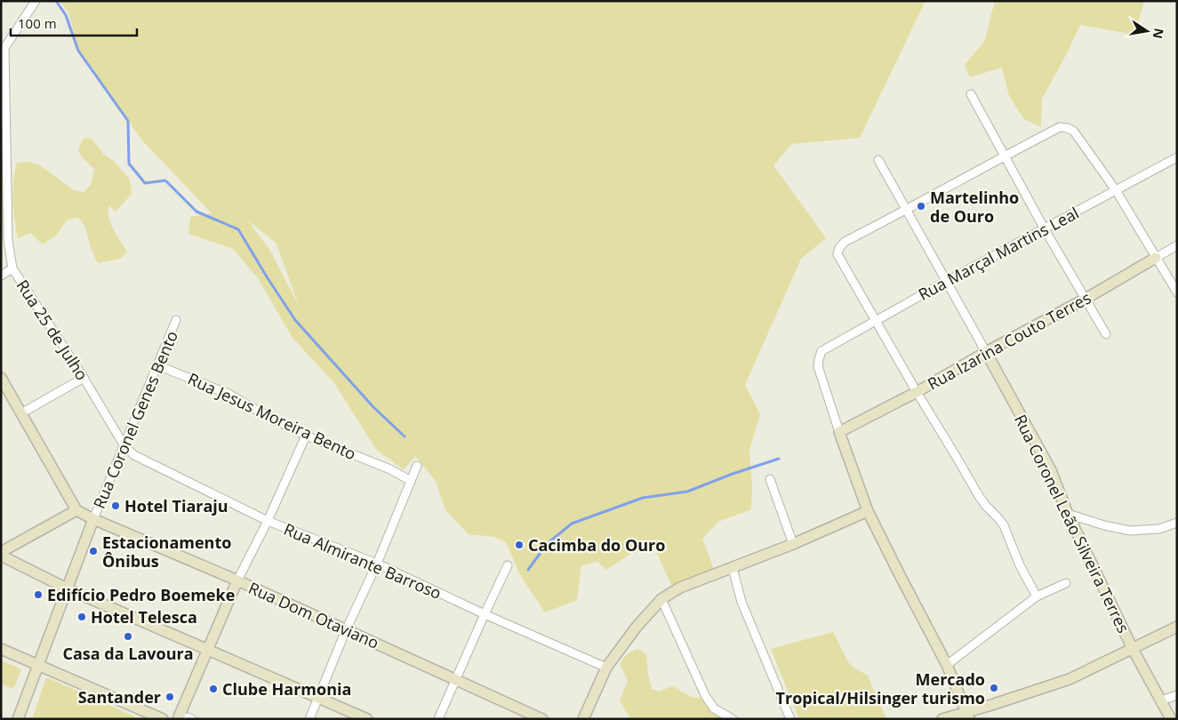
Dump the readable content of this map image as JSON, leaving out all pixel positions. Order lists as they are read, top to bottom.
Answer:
{
  "streets": {
    "street": [
      "Rua Marçal Martins Leal",
      "Rua 25 de Julho",
      "Rua Izarina Couto Terres",
      "Rua Jesus Moreira Bento",
      "Rua Coronel Genes Bento",
      "Rua Coronel Leão Silveira Terres",
      "Rua Almirante Barroso",
      "Rua Dom Otaviano"
    ]
  },
  "crossings": [
    ["Rua Marçal Martins Leal", "Rua Izarina Couto Terres"],
    ["Rua 25 de Julho", "Rua Coronel Genes Bento"],
    ["Rua 25 de Julho", "Rua Almirante Barroso"],
    ["Rua Izarina Couto Terres", "Rua Coronel Leão Silveira Terres"],
    ["Rua Jesus Moreira Bento", "Rua Coronel Genes Bento"],
    ["Rua Coronel Genes Bento", "Rua Almirante Barroso"],
    ["Rua Coronel Genes Bento", "Rua Dom Otaviano"]
  ],
  "places": [
    "Martelinho de Ouro",
    "Hotel Tiaraju",
    "Cacimba do Ouro",
    "Estacionamento Ônibus",
    "Edifício Pedro Boemeke",
    "Hotel Telesca",
    "Casa da Lavoura",
    "Mercado Tropical/Hilsinger turismo",
    "Clube Harmonia",
    "Santander"
  ],
  "scale_bar": "100 m",
  "north": "right"
}
